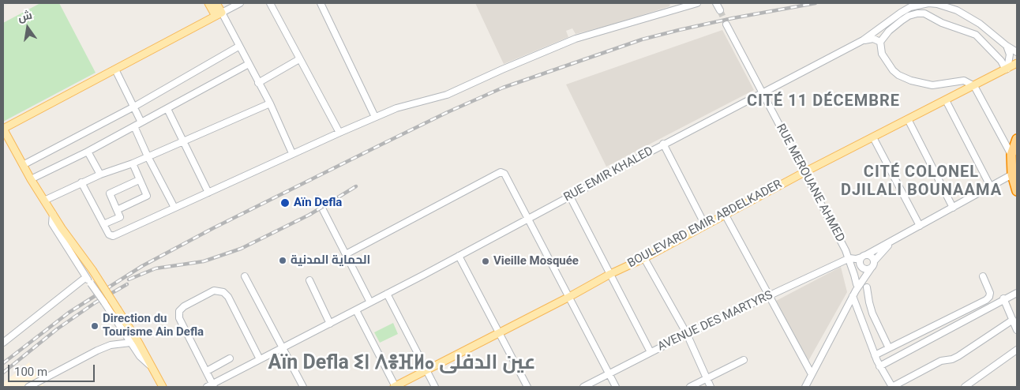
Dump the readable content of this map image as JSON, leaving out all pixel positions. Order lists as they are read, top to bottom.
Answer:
{
  "streets": {
    "main road": ["BOULEVARD EMIR ABDELKADER"],
    "street": ["RUE EMIR KHALED", "RUE MEROUANE AHMED", "AVENUE DES MARTYRS"]
  },
  "crossings": [
    ["RUE EMIR KHALED", "RUE MEROUANE AHMED"],
    ["RUE MEROUANE AHMED", "BOULEVARD EMIR ABDELKADER"],
    ["RUE MEROUANE AHMED", "AVENUE DES MARTYRS"]
  ],
  "districts": ["CITÉ 11 DÉCEMBRE", "CITÉ COLONEL DJILALI BOUNAAMA", "Aïn Defla ⵉⵏ ⴷⴻⴼⵍⴰ عين الدفلى"],
  "places": [
    "Aïn Defla",
    "الحماية المدنية",
    "Vieille Mosquée",
    "Direction du Tourisme Ain Defla"
  ],
  "scale_bar": "100 m",
  "north": "top"
}
